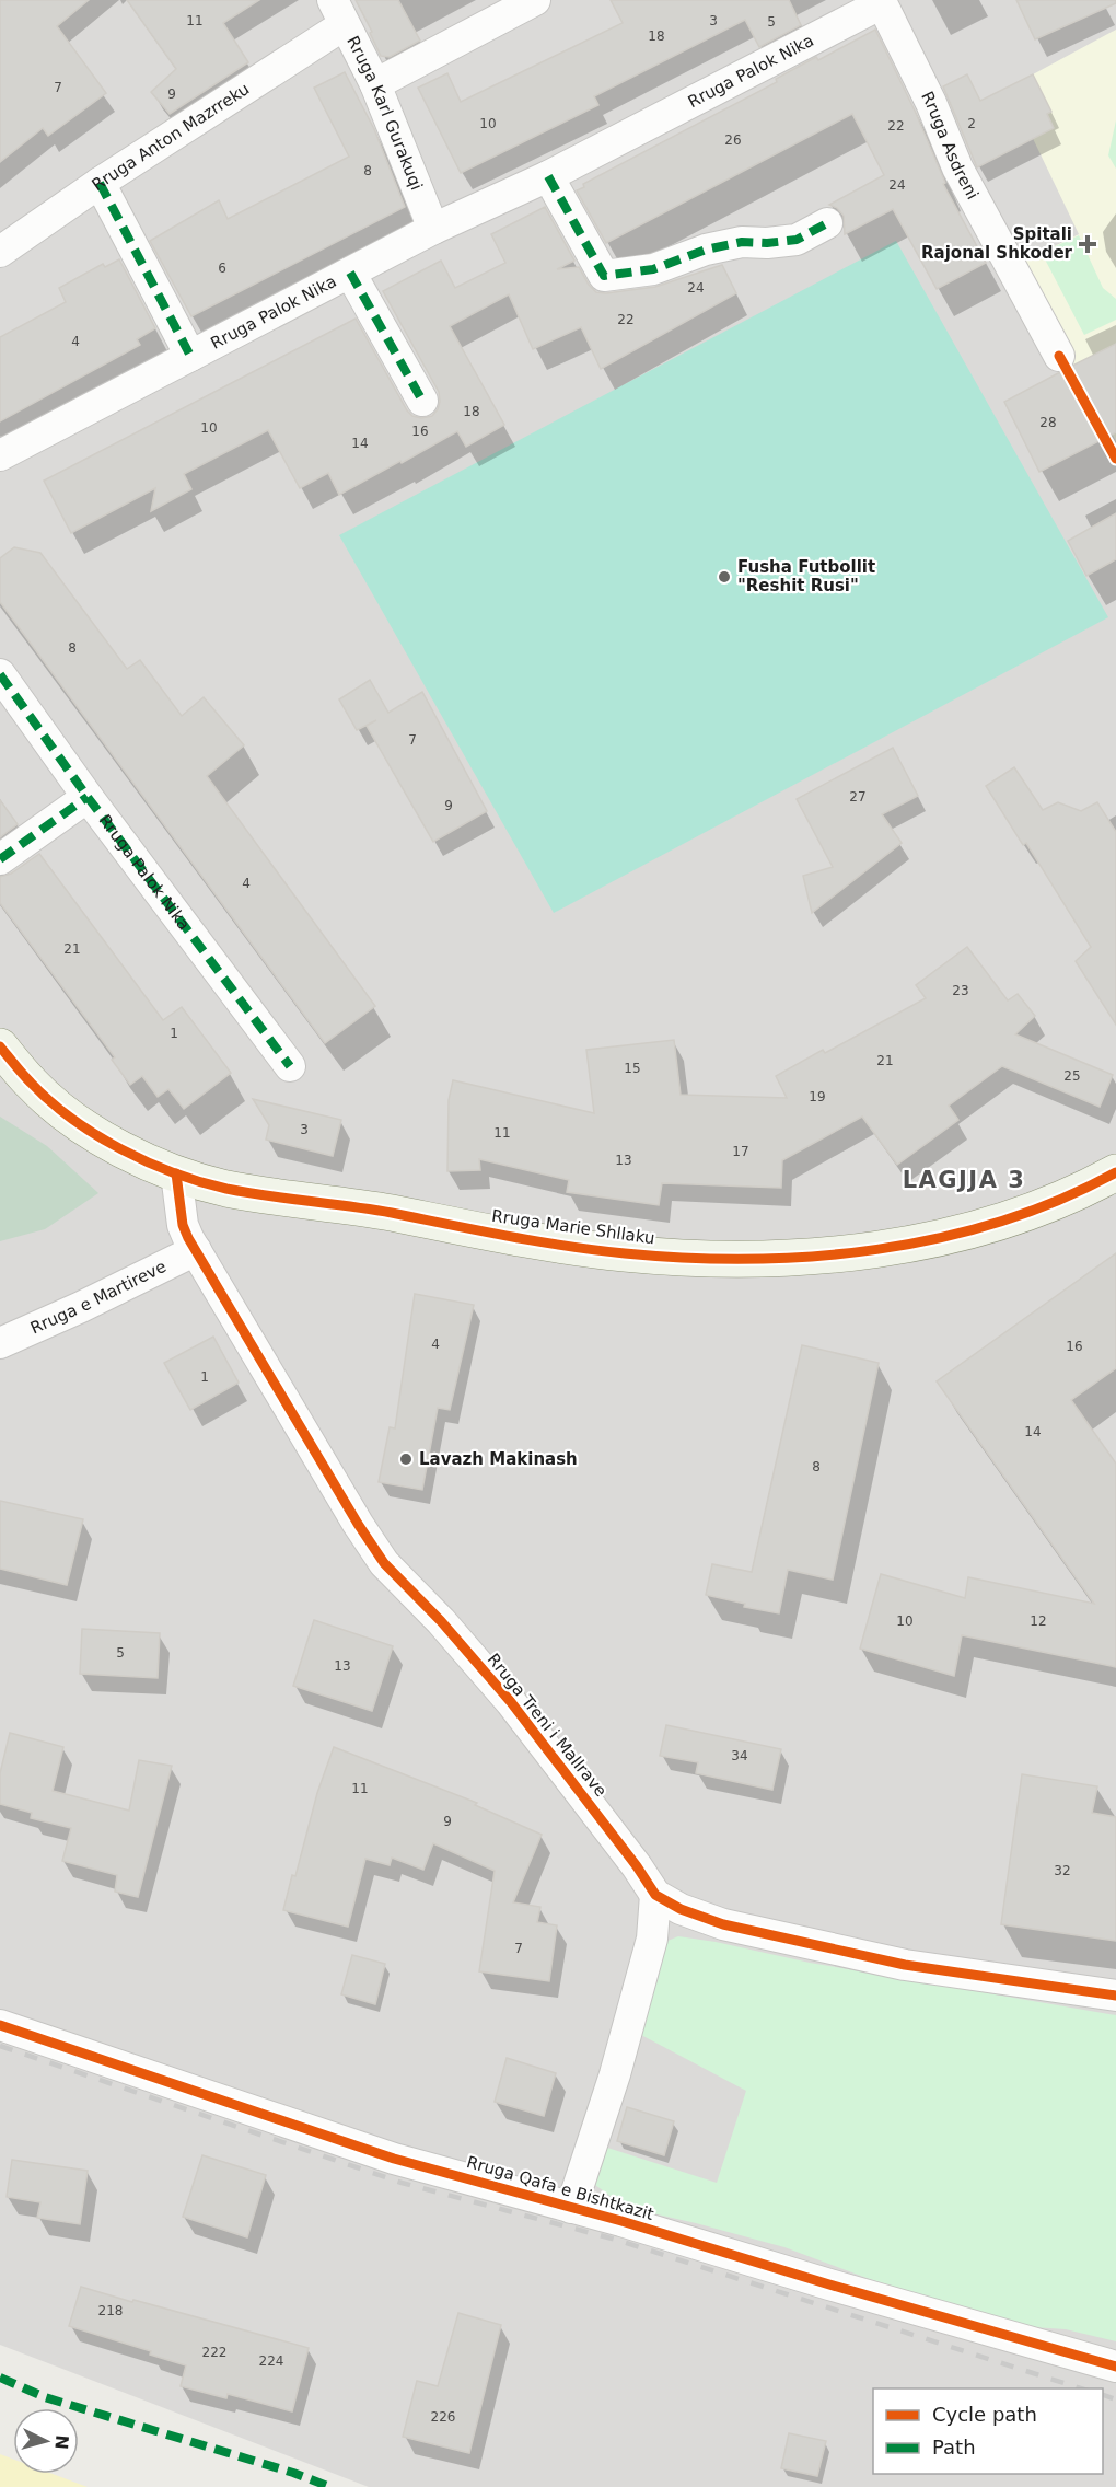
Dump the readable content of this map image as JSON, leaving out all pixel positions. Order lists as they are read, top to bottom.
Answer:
{
  "streets": {
    "main road": ["Rruga Marie Shllaku"],
    "street": [
      "Rruga Palok Nika",
      "Rruga Karl Gurakuqi",
      "Rruga Anton Mazrreku",
      "Rruga Asdreni",
      "Rruga e Martireve",
      "Rruga Treni i Mallrave",
      "Rruga Qafa e Bishtkazit"
    ]
  },
  "crossings": [
    ["Rruga Palok Nika", "Rruga Karl Gurakuqi"],
    ["Rruga Palok Nika", "Rruga Asdreni"],
    ["Rruga Karl Gurakuqi", "Rruga Anton Mazrreku"],
    ["Rruga Marie Shllaku", "Rruga Treni i Mallrave"],
    ["Rruga e Martireve", "Rruga Treni i Mallrave"],
    ["Rruga Treni i Mallrave", "Rruga Qafa e Bishtkazit"]
  ],
  "districts": ["LAGJJA 3"],
  "places": {
    "health": ["Spitali Rajonal Shkoder"],
    "other": ["Fusha Futbollit \"Reshit Rusi\"", "Lavazh Makinash"]
  },
  "house_numbers": [
    "11",
    "3",
    "5",
    "18",
    "7",
    "9",
    "10",
    "2",
    "22",
    "26",
    "8",
    "24",
    "6",
    "24",
    "22",
    "4",
    "18",
    "28",
    "10",
    "16",
    "14",
    "8",
    "7",
    "27",
    "9",
    "4",
    "21",
    "23",
    "1",
    "21",
    "15",
    "25",
    "19",
    "3",
    "11",
    "17",
    "13",
    "4",
    "16",
    "1",
    "14",
    "8",
    "10",
    "12",
    "5",
    "13",
    "34",
    "11",
    "9",
    "32",
    "7",
    "218",
    "222",
    "224",
    "226"
  ],
  "legend": ["Cycle path", "Path"],
  "north": "right"
}
